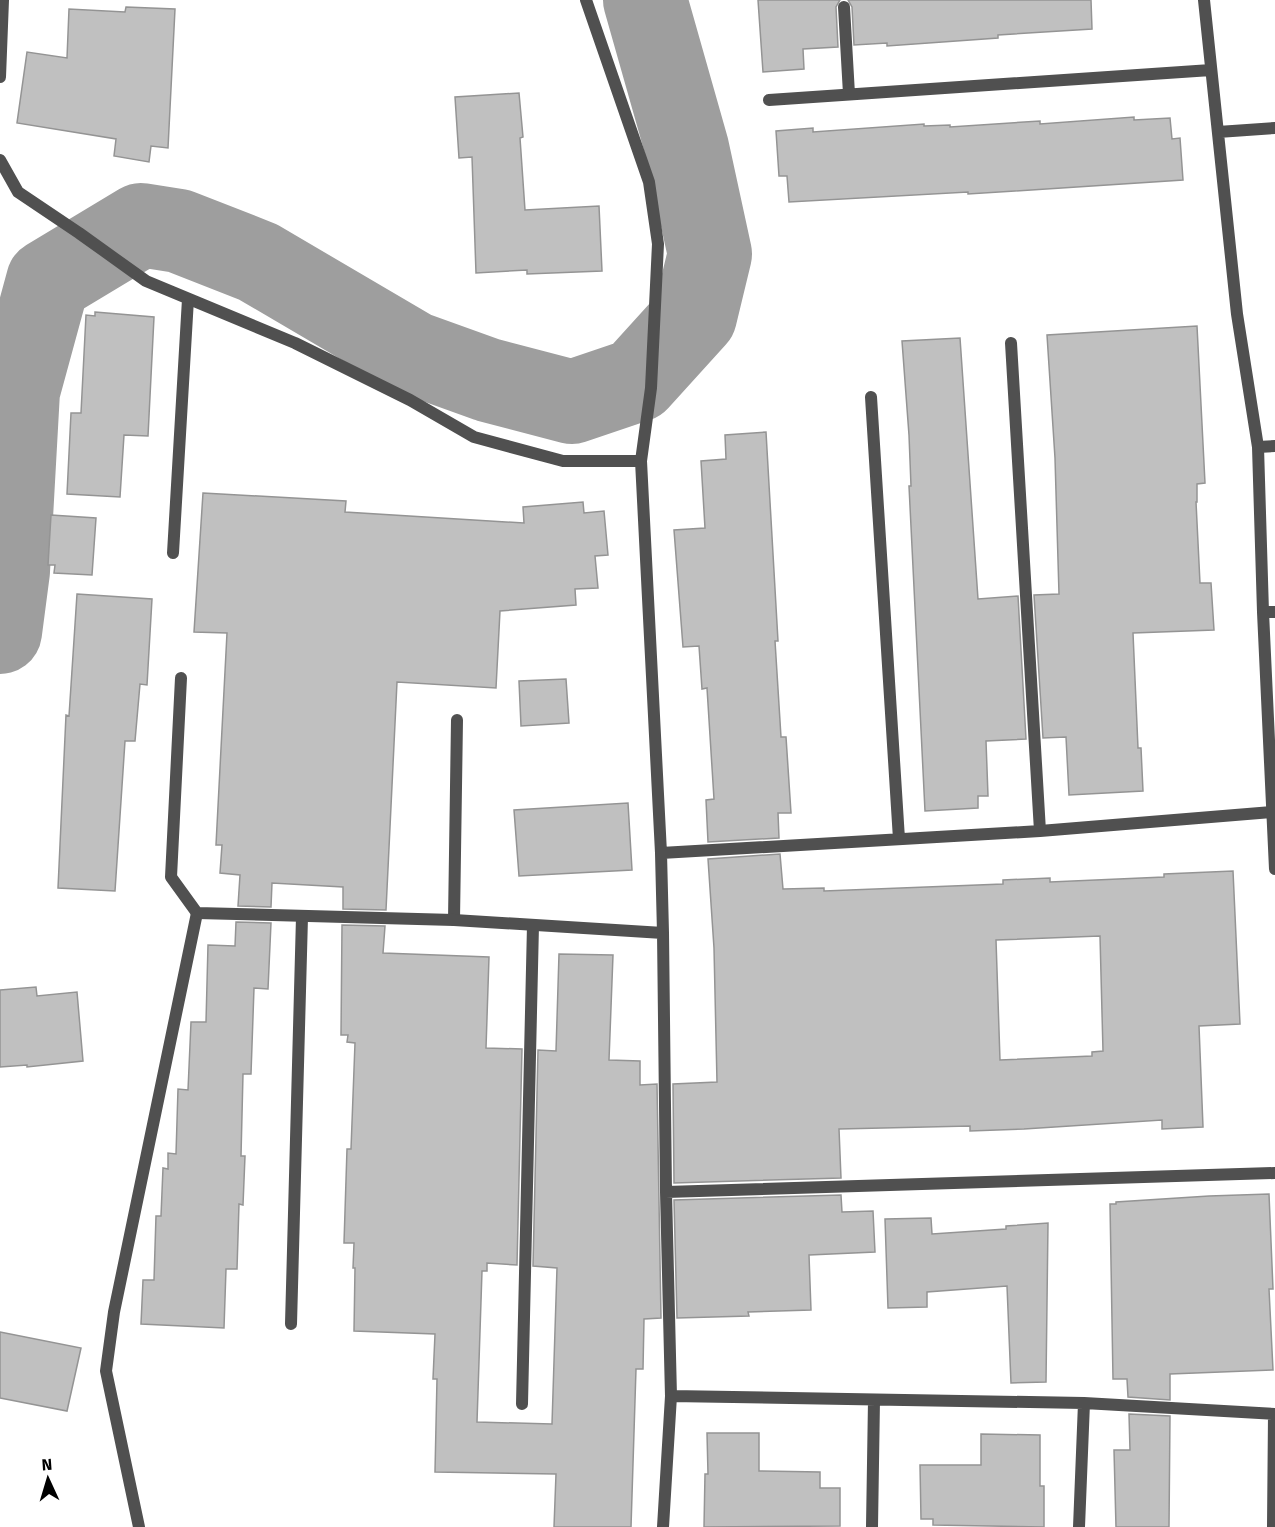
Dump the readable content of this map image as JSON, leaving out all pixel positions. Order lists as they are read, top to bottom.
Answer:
{
  "north": "top"
}
